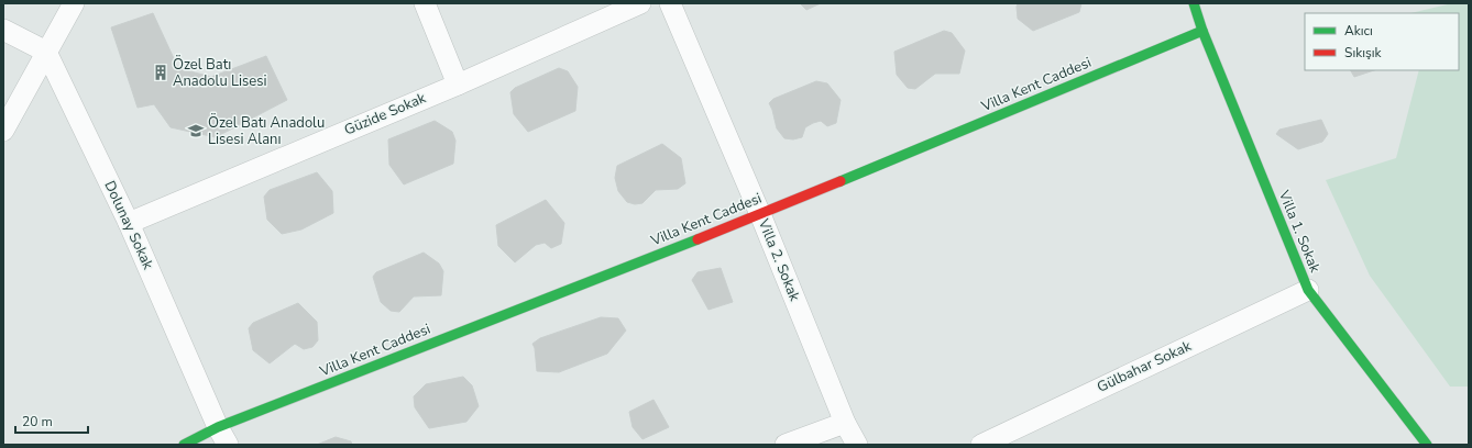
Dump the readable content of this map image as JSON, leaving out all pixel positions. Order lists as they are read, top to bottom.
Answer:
{
  "streets": {
    "street": [
      "Villa Kent Caddesi",
      "Güzide Sokak",
      "Dolunay Sokak",
      "Villa 1. Sokak",
      "Villa 2. Sokak",
      "Gülbahar Sokak"
    ]
  },
  "crossings": [
    ["Villa Kent Caddesi", "Dolunay Sokak"],
    ["Villa Kent Caddesi", "Villa 1. Sokak"],
    ["Villa Kent Caddesi", "Villa 2. Sokak"],
    ["Güzide Sokak", "Dolunay Sokak"],
    ["Villa 1. Sokak", "Gülbahar Sokak"]
  ],
  "places": {
    "building": ["Özel Batı Anadolu Lisesi"],
    "school or university": ["Özel Batı Anadolu Lisesi Alanı"]
  },
  "legend": ["Akıcı", "Sıkışık"],
  "scale_bar": "20 m"
}
